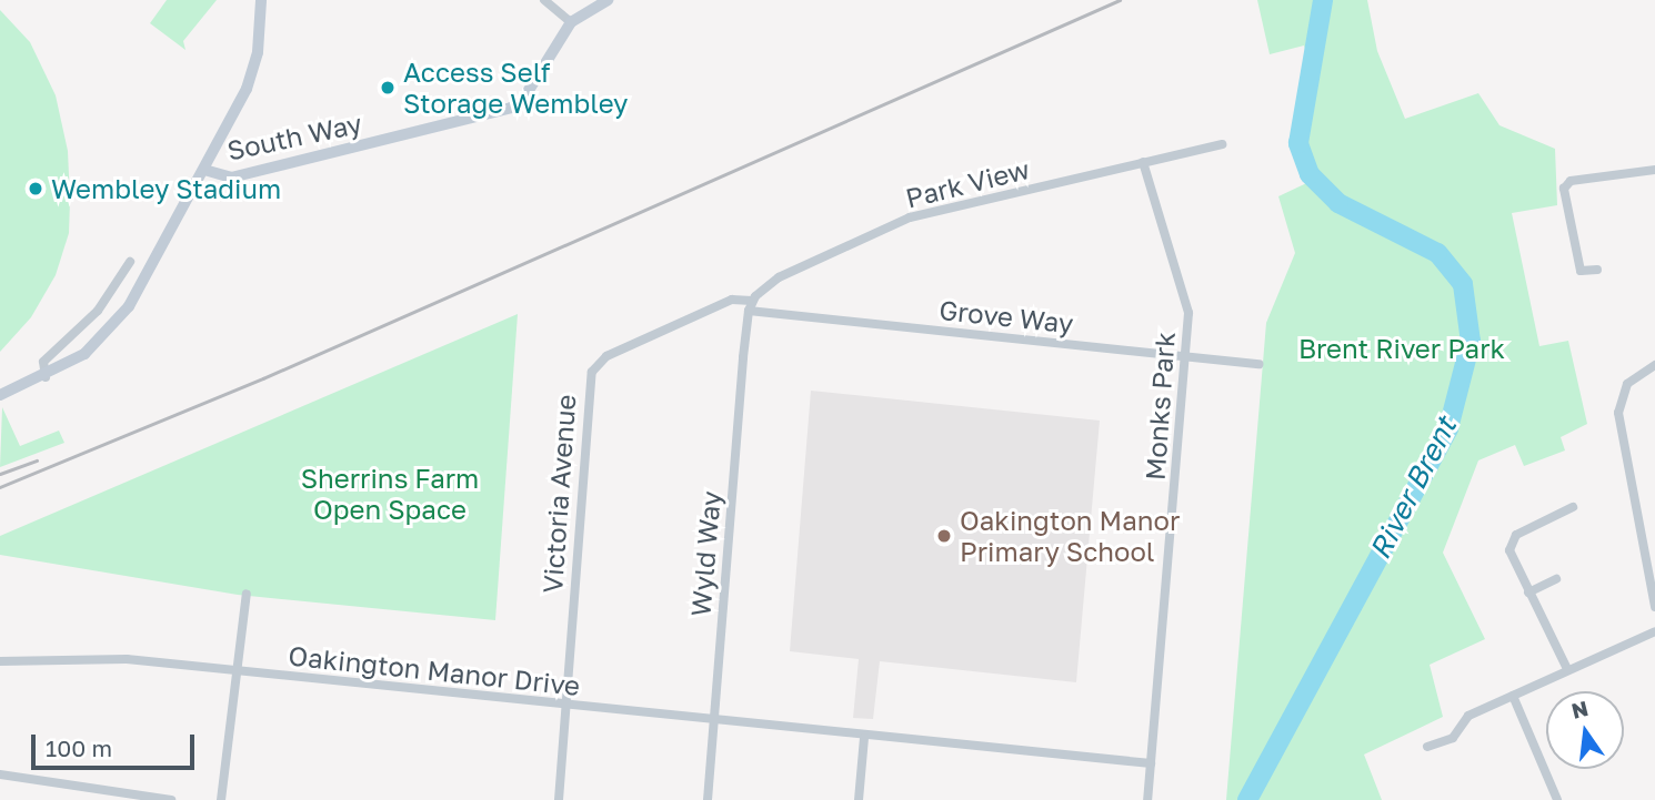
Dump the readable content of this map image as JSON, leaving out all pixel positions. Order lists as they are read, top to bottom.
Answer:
{
  "streets": {
    "main road": ["South Way"],
    "street": [
      "Park View",
      "Grove Way",
      "Monks Park",
      "Victoria Avenue",
      "Wyld Way",
      "Oakington Manor Drive"
    ]
  },
  "crossings": [
    ["Park View", "Monks Park"],
    ["Park View", "Victoria Avenue"],
    ["Grove Way", "Monks Park"],
    ["Grove Way", "Wyld Way"],
    ["Monks Park", "Oakington Manor Drive"],
    ["Victoria Avenue", "Oakington Manor Drive"],
    ["Wyld Way", "Oakington Manor Drive"]
  ],
  "water": ["River Brent"],
  "parks": ["Brent River Park", "Sherrins Farm Open Space"],
  "places": ["Access Self Storage Wembley", "Wembley Stadium", "Oakington Manor Primary School"],
  "scale_bar": "100 m",
  "north": "top"
}
